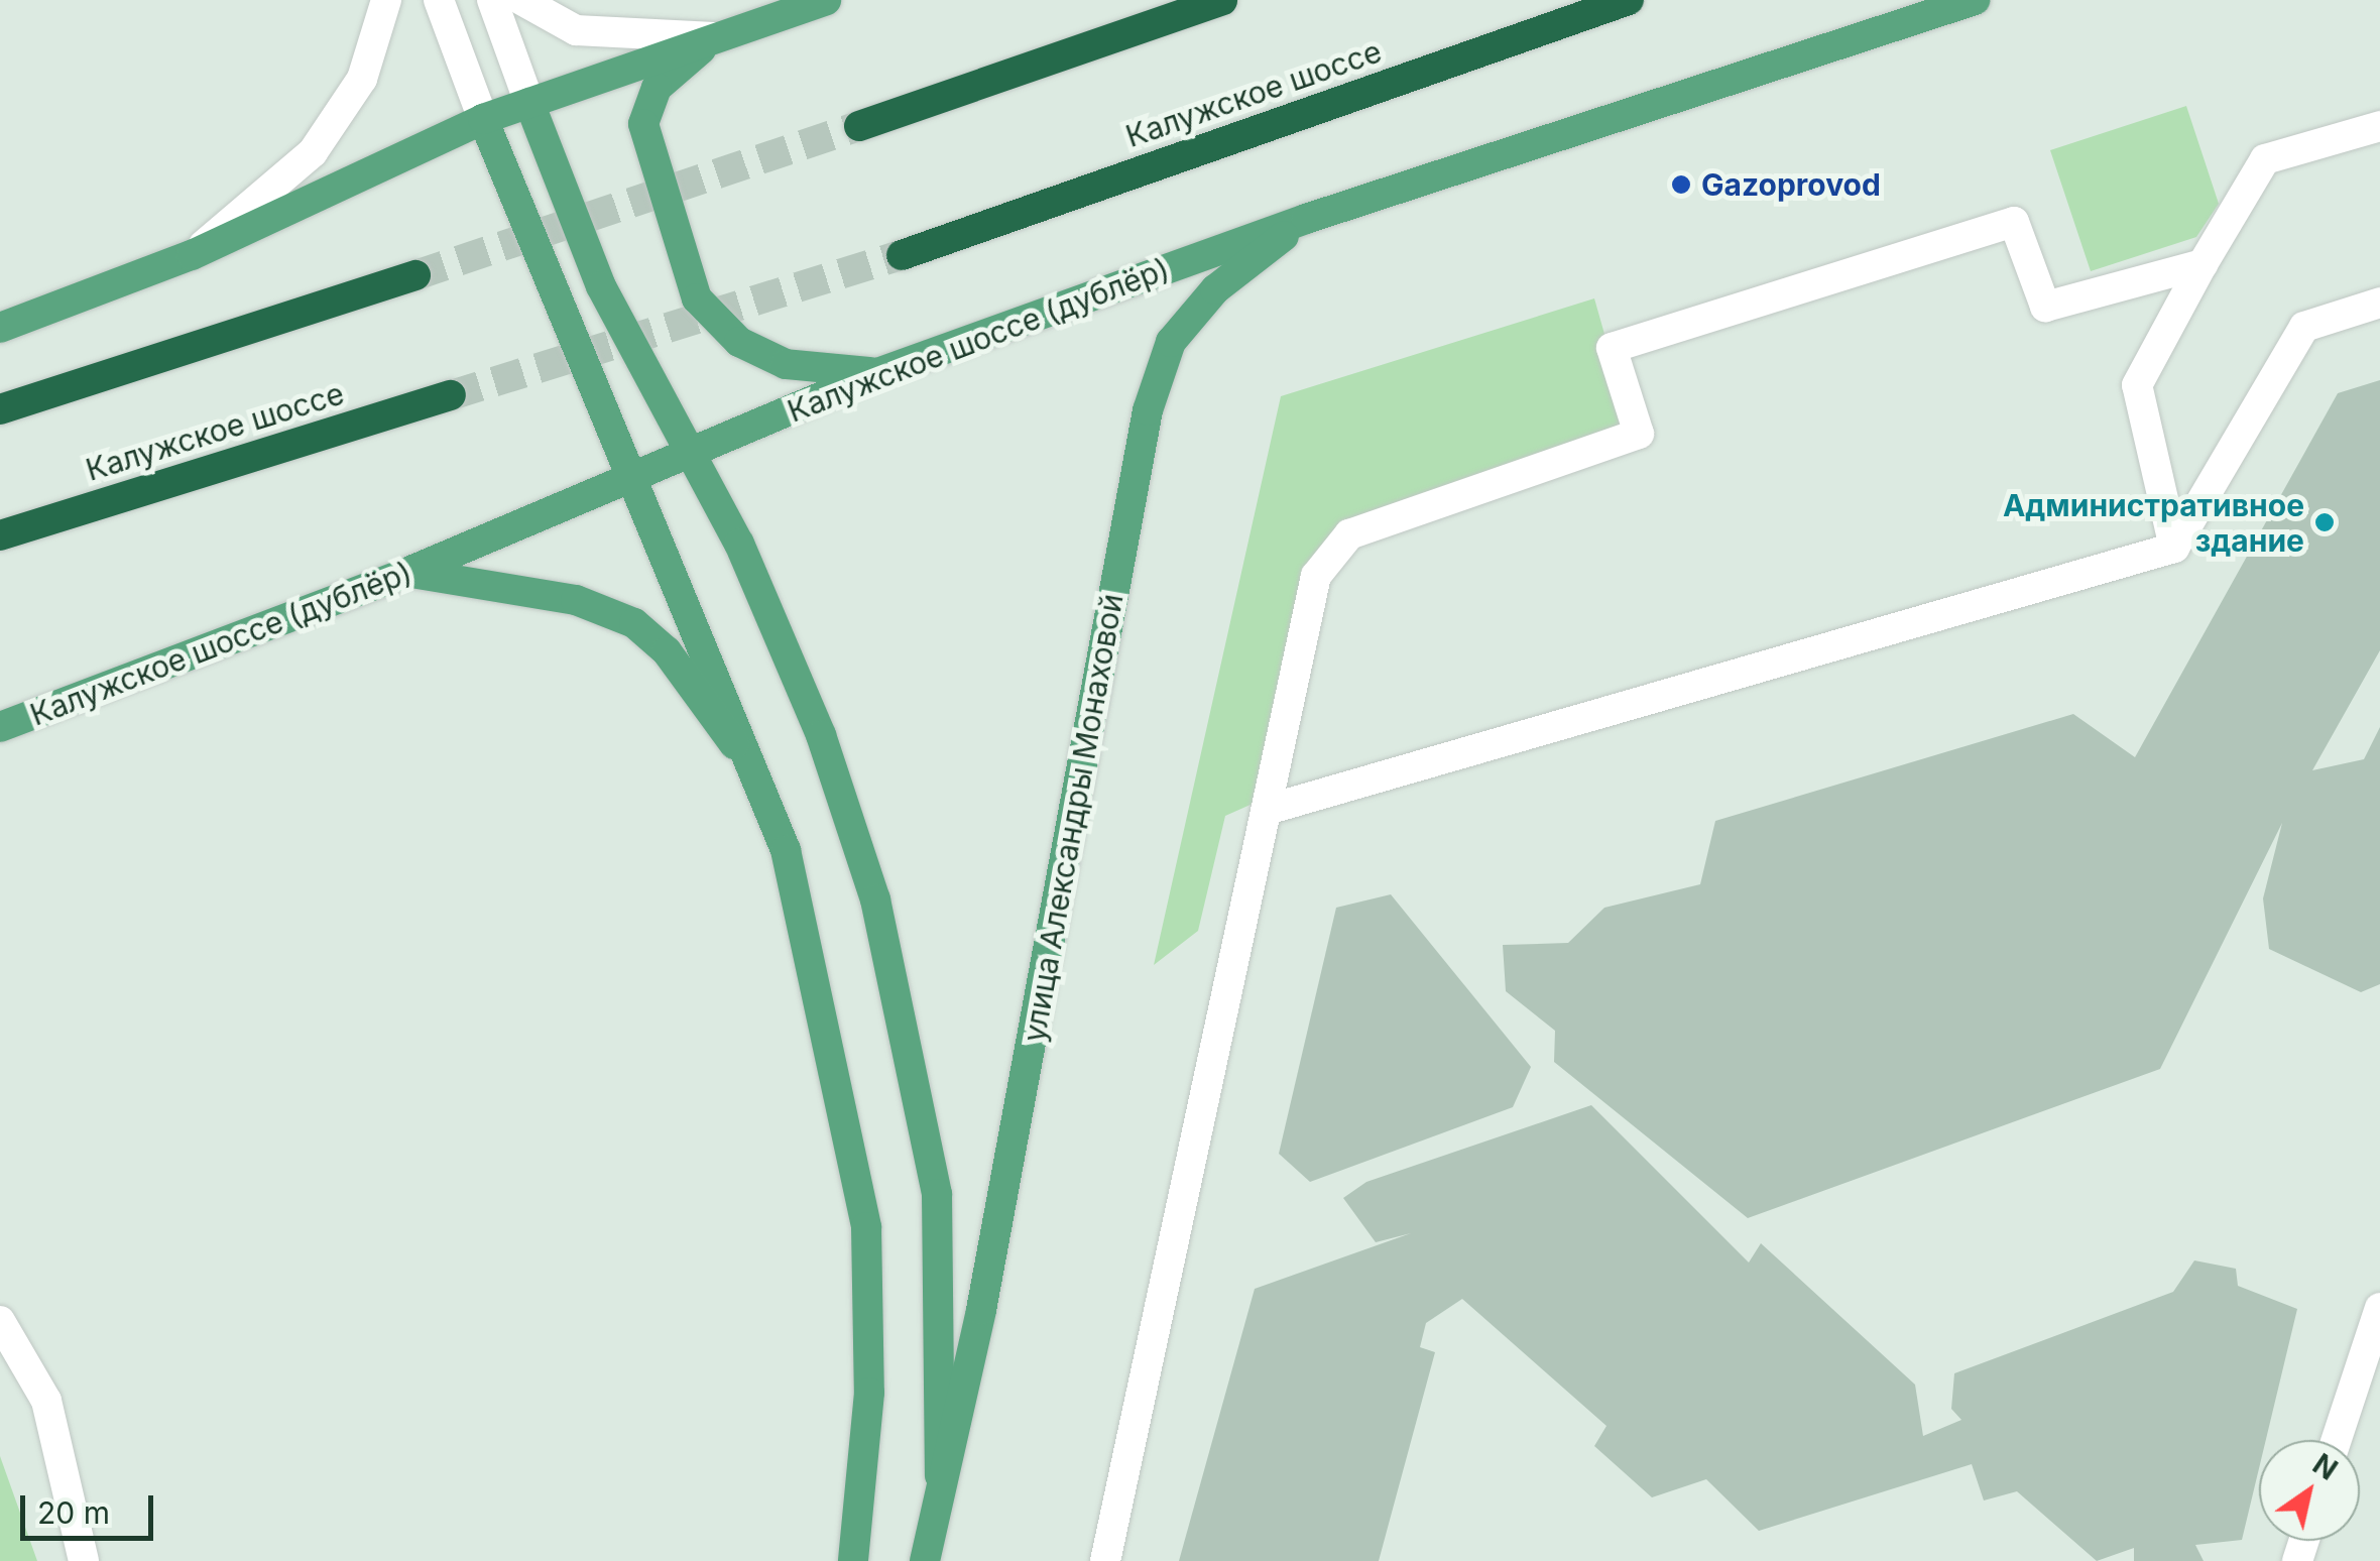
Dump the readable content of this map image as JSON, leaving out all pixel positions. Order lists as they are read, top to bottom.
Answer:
{
  "streets": {
    "highway": ["Калужское шоссе"],
    "main road": ["Калужское шоссе (дублёр)", "улица Александры Монаховой"]
  },
  "crossings": [
    ["Калужское шоссе (дублёр)", "улица Александры Монаховой"]
  ],
  "places": ["Gazoprovod", "Административное здание"],
  "scale_bar": "20 m",
  "north": "top right"
}
